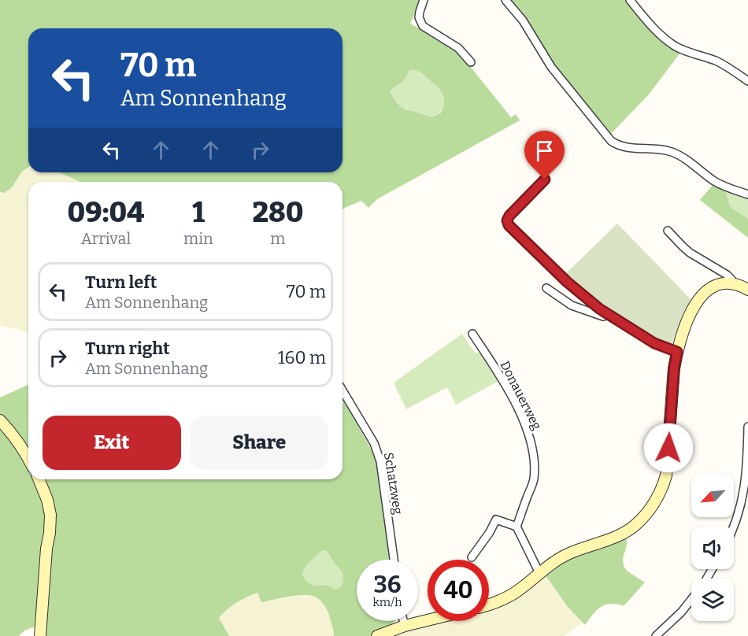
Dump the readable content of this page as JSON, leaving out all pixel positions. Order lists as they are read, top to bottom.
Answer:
{
  "streets": {
    "street": ["Donauerweg", "Schatzweg"]
  },
  "north": "bottom left",
  "page": {
    "turn": ["70 m", "Am Sonnenhang"],
    "eta": [
      "09:04",
      "Arrival",
      "1",
      "min",
      "280",
      "m"
    ],
    "list": [
      {
        "name": "Turn left",
        "note": "Am Sonnenhang",
        "value": "70 m"
      },
      {
        "name": "Turn right",
        "note": "Am Sonnenhang",
        "value": "160 m"
      }
    ],
    "buttons": ["Exit", "Share"],
    "speed": "36 km/h",
    "limit": "40"
  }
}
